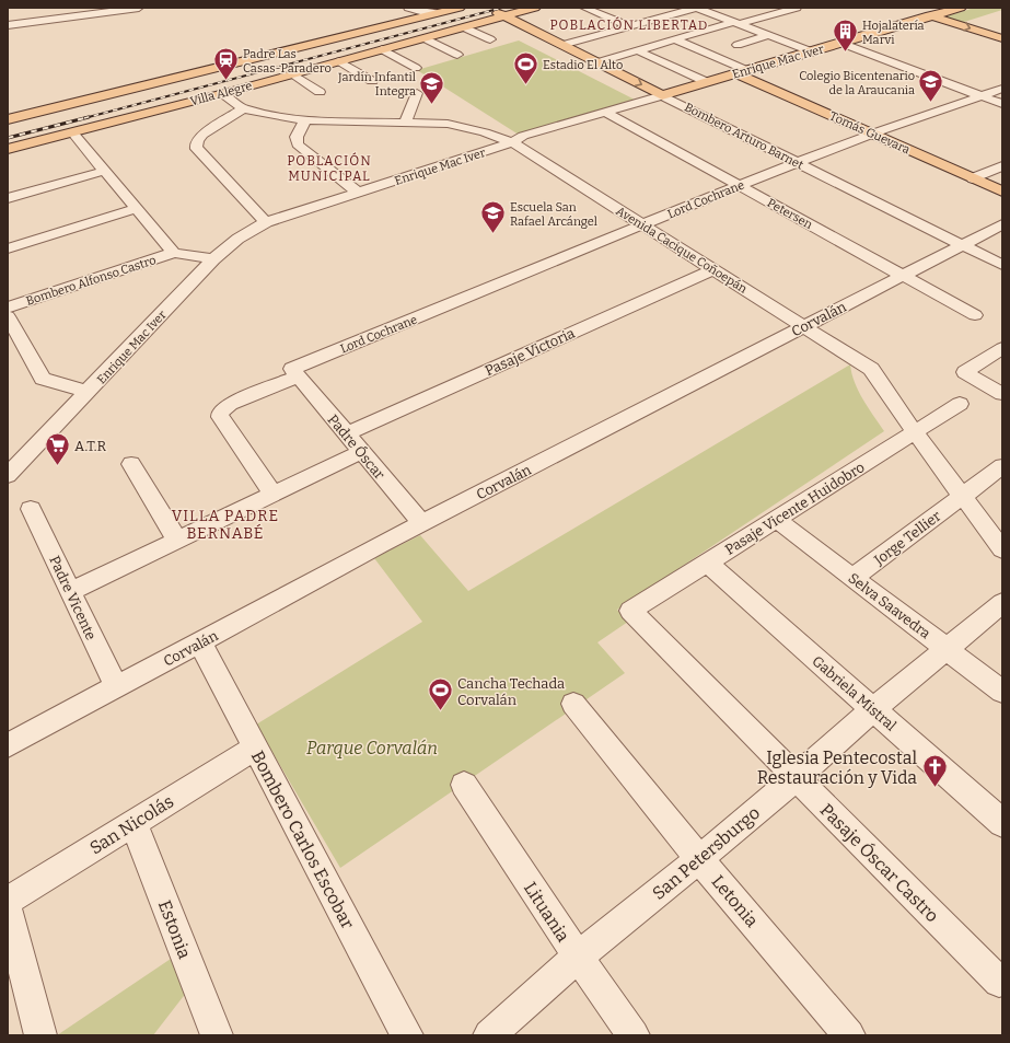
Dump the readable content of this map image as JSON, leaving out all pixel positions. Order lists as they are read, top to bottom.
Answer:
{
  "streets": {
    "main road": [
      "Enrique Mac Iver",
      "Villa Alegre",
      "Tomás Guevara",
      "Bombero Arturo Barnet"
    ],
    "street": [
      "Lord Cochrane",
      "Petersen",
      "Avenida Cacique Coñoepán",
      "Bombero Alfonso Castro",
      "Corvalán",
      "Pasaje Victoria",
      "Padre Óscar",
      "Pasaje Vicente Huidobro",
      "Jorge Tellier",
      "Padre Vicente",
      "Selva Saavedra",
      "Gabriela Mistral",
      "San Nicolás",
      "Bombero Carlos Escobar",
      "San Petersburgo",
      "Pasaje Óscar Castro",
      "Letonia",
      "Lituania",
      "Estonia"
    ]
  },
  "crossings": [
    ["Enrique Mac Iver", "Tomás Guevara"],
    ["Enrique Mac Iver", "Bombero Arturo Barnet"],
    ["Enrique Mac Iver", "Petersen"],
    ["Enrique Mac Iver", "Avenida Cacique Coñoepán"],
    ["Villa Alegre", "Bombero Arturo Barnet"],
    ["Villa Alegre", "Avenida Cacique Coñoepán"],
    ["Tomás Guevara", "Lord Cochrane"],
    ["Bombero Arturo Barnet", "Lord Cochrane"],
    ["Bombero Arturo Barnet", "Corvalán"],
    ["Lord Cochrane", "Petersen"],
    ["Lord Cochrane", "Avenida Cacique Coñoepán"],
    ["Lord Cochrane", "Padre Óscar"],
    ["Petersen", "Corvalán"],
    ["Avenida Cacique Coñoepán", "Corvalán"],
    ["Avenida Cacique Coñoepán", "Pasaje Victoria"],
    ["Avenida Cacique Coñoepán", "Pasaje Vicente Huidobro"],
    ["Avenida Cacique Coñoepán", "Jorge Tellier"],
    ["Corvalán", "Padre Óscar"],
    ["Corvalán", "Padre Vicente"],
    ["Corvalán", "Bombero Carlos Escobar"],
    ["Pasaje Victoria", "Padre Óscar"],
    ["Pasaje Vicente Huidobro", "Selva Saavedra"],
    ["Pasaje Vicente Huidobro", "Gabriela Mistral"],
    ["Pasaje Vicente Huidobro", "Pasaje Óscar Castro"],
    ["Jorge Tellier", "Selva Saavedra"],
    ["Selva Saavedra", "San Petersburgo"],
    ["Gabriela Mistral", "San Petersburgo"],
    ["San Nicolás", "Bombero Carlos Escobar"],
    ["San Nicolás", "Estonia"],
    ["San Petersburgo", "Pasaje Óscar Castro"],
    ["San Petersburgo", "Letonia"],
    ["San Petersburgo", "Lituania"]
  ],
  "districts": ["POBLACIÓN LIBERTAD", "POBLACIÓN MUNICIPAL", "VILLA PADRE BERNABÉ"],
  "parks": ["Parque Corvalán"],
  "places": {
    "building": ["Hojalatería Marvi"],
    "station": ["Padre Las Casas-Paradero"],
    "sports": ["Estadio El Alto", "Cancha Techada Corvalán"],
    "school or university": ["Colegio Bicentenario de la Araucania", "Jardín Infantil Integra", "Escuela San Rafael Arcángel"],
    "supermarket": ["A.T.R"],
    "church": ["Iglesia Pentecostal Restauración y Vida"]
  }
}
